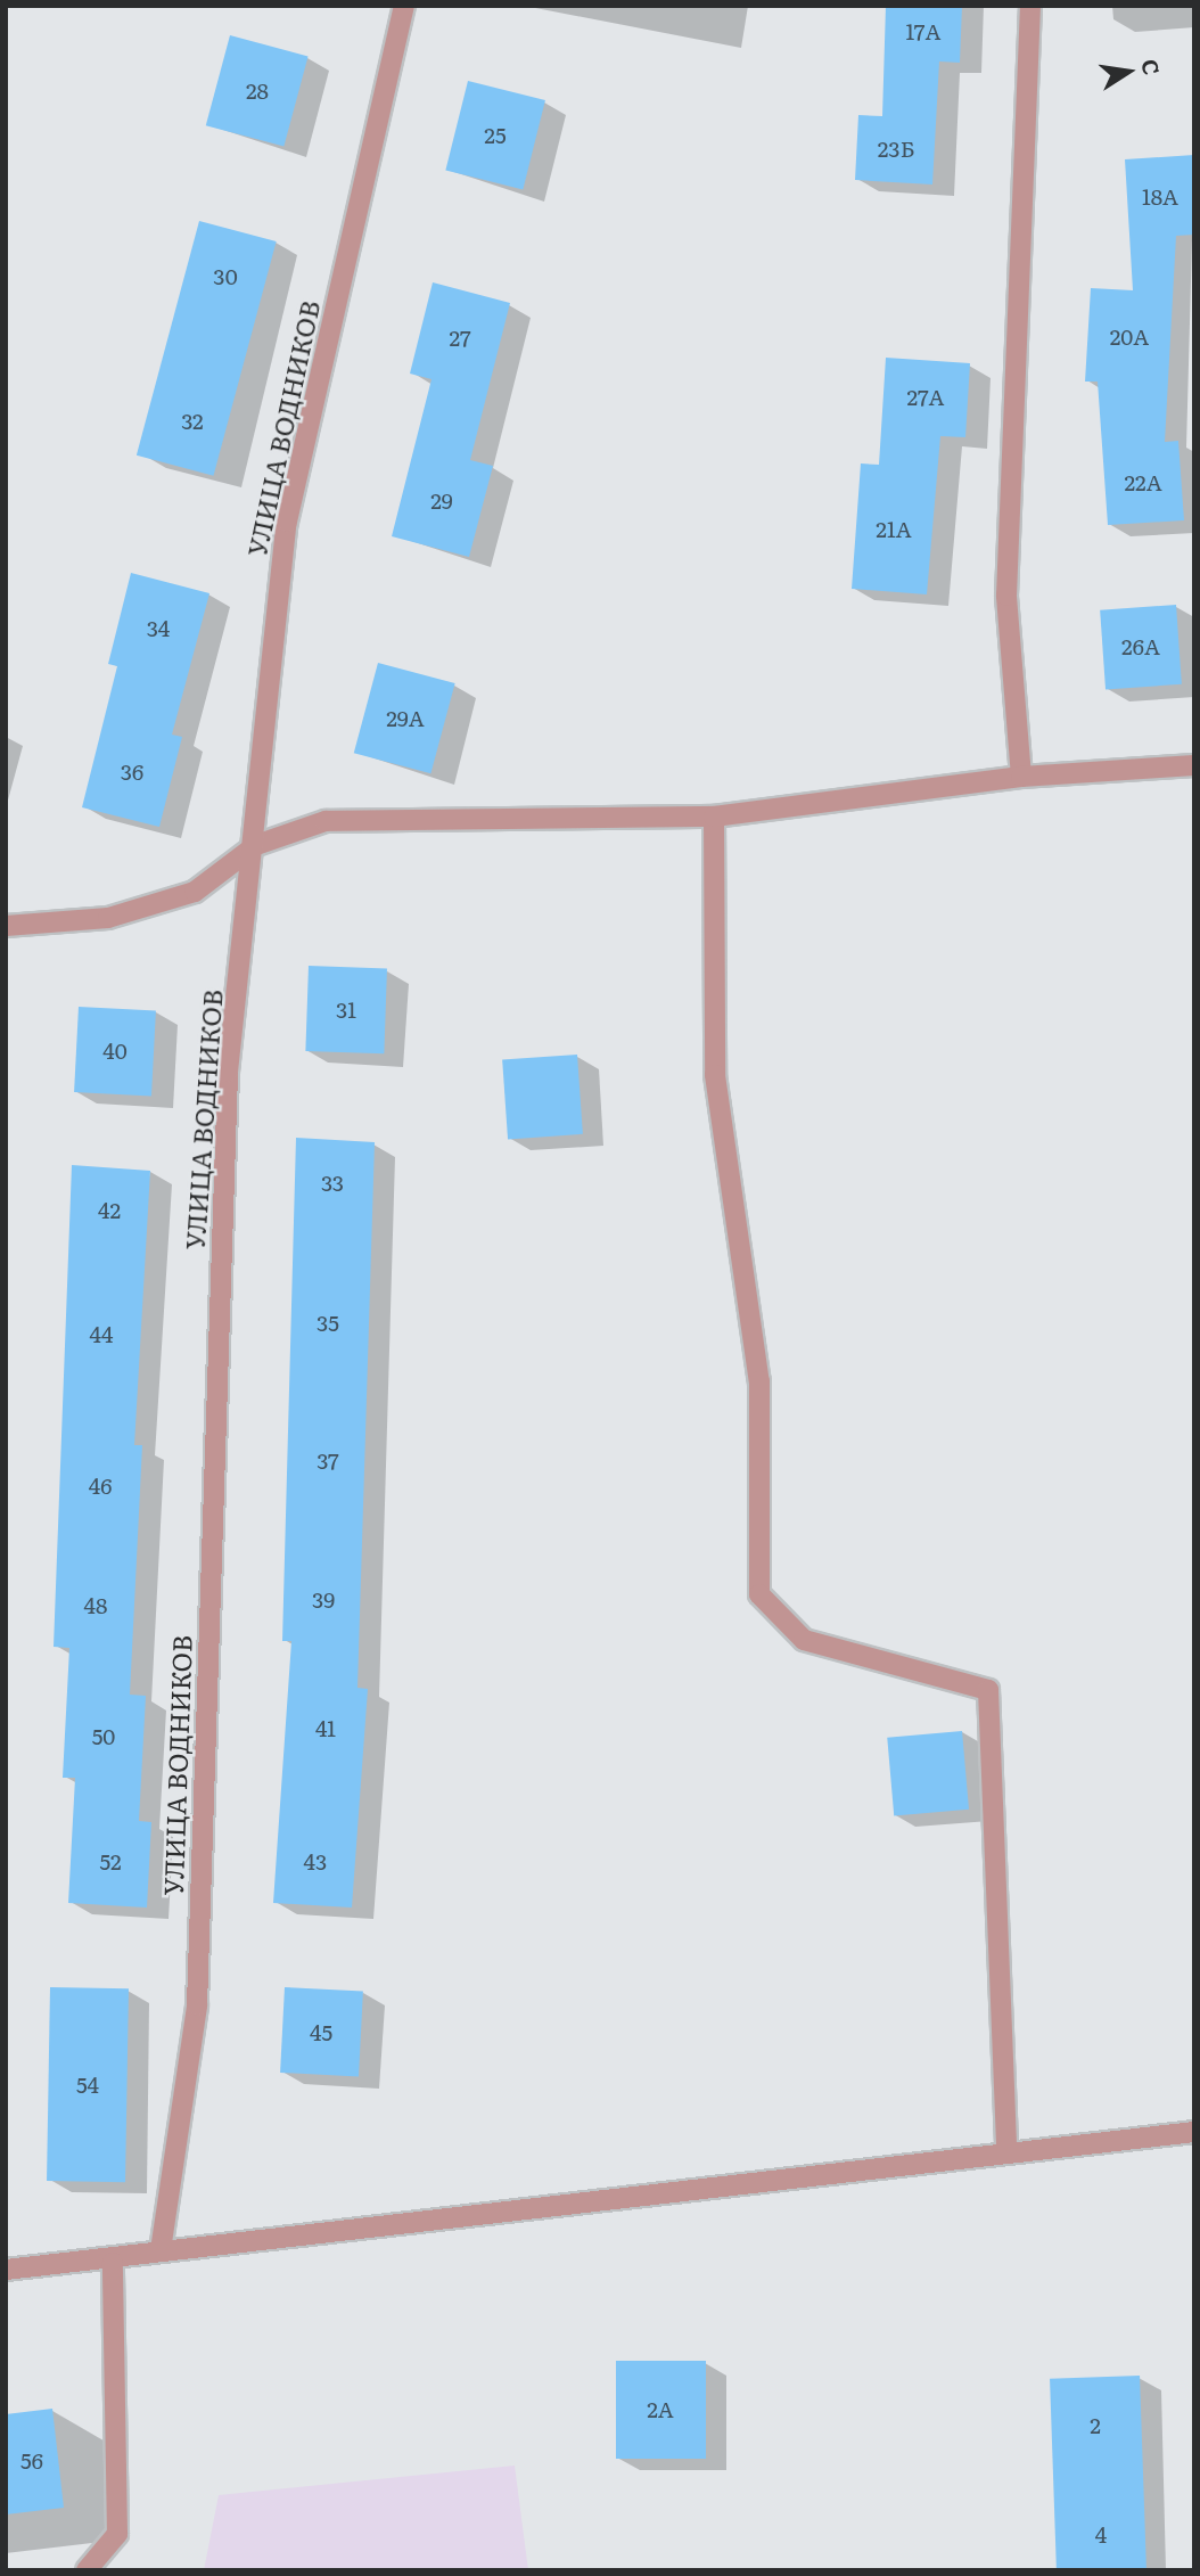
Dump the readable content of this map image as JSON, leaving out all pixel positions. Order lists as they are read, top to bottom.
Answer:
{
  "streets": {
    "street": ["УЛИЦА ВОДНИКОВ"]
  },
  "house_numbers": [
    "17А",
    "28",
    "25",
    "23Б",
    "18А",
    "30",
    "20А",
    "27",
    "27А",
    "32",
    "22А",
    "29",
    "21А",
    "34",
    "26А",
    "29А",
    "36",
    "31",
    "40",
    "33",
    "42",
    "35",
    "44",
    "37",
    "46",
    "39",
    "48",
    "41",
    "50",
    "52",
    "43",
    "45",
    "54",
    "2А",
    "2",
    "56",
    "4"
  ],
  "north": "right"
}
